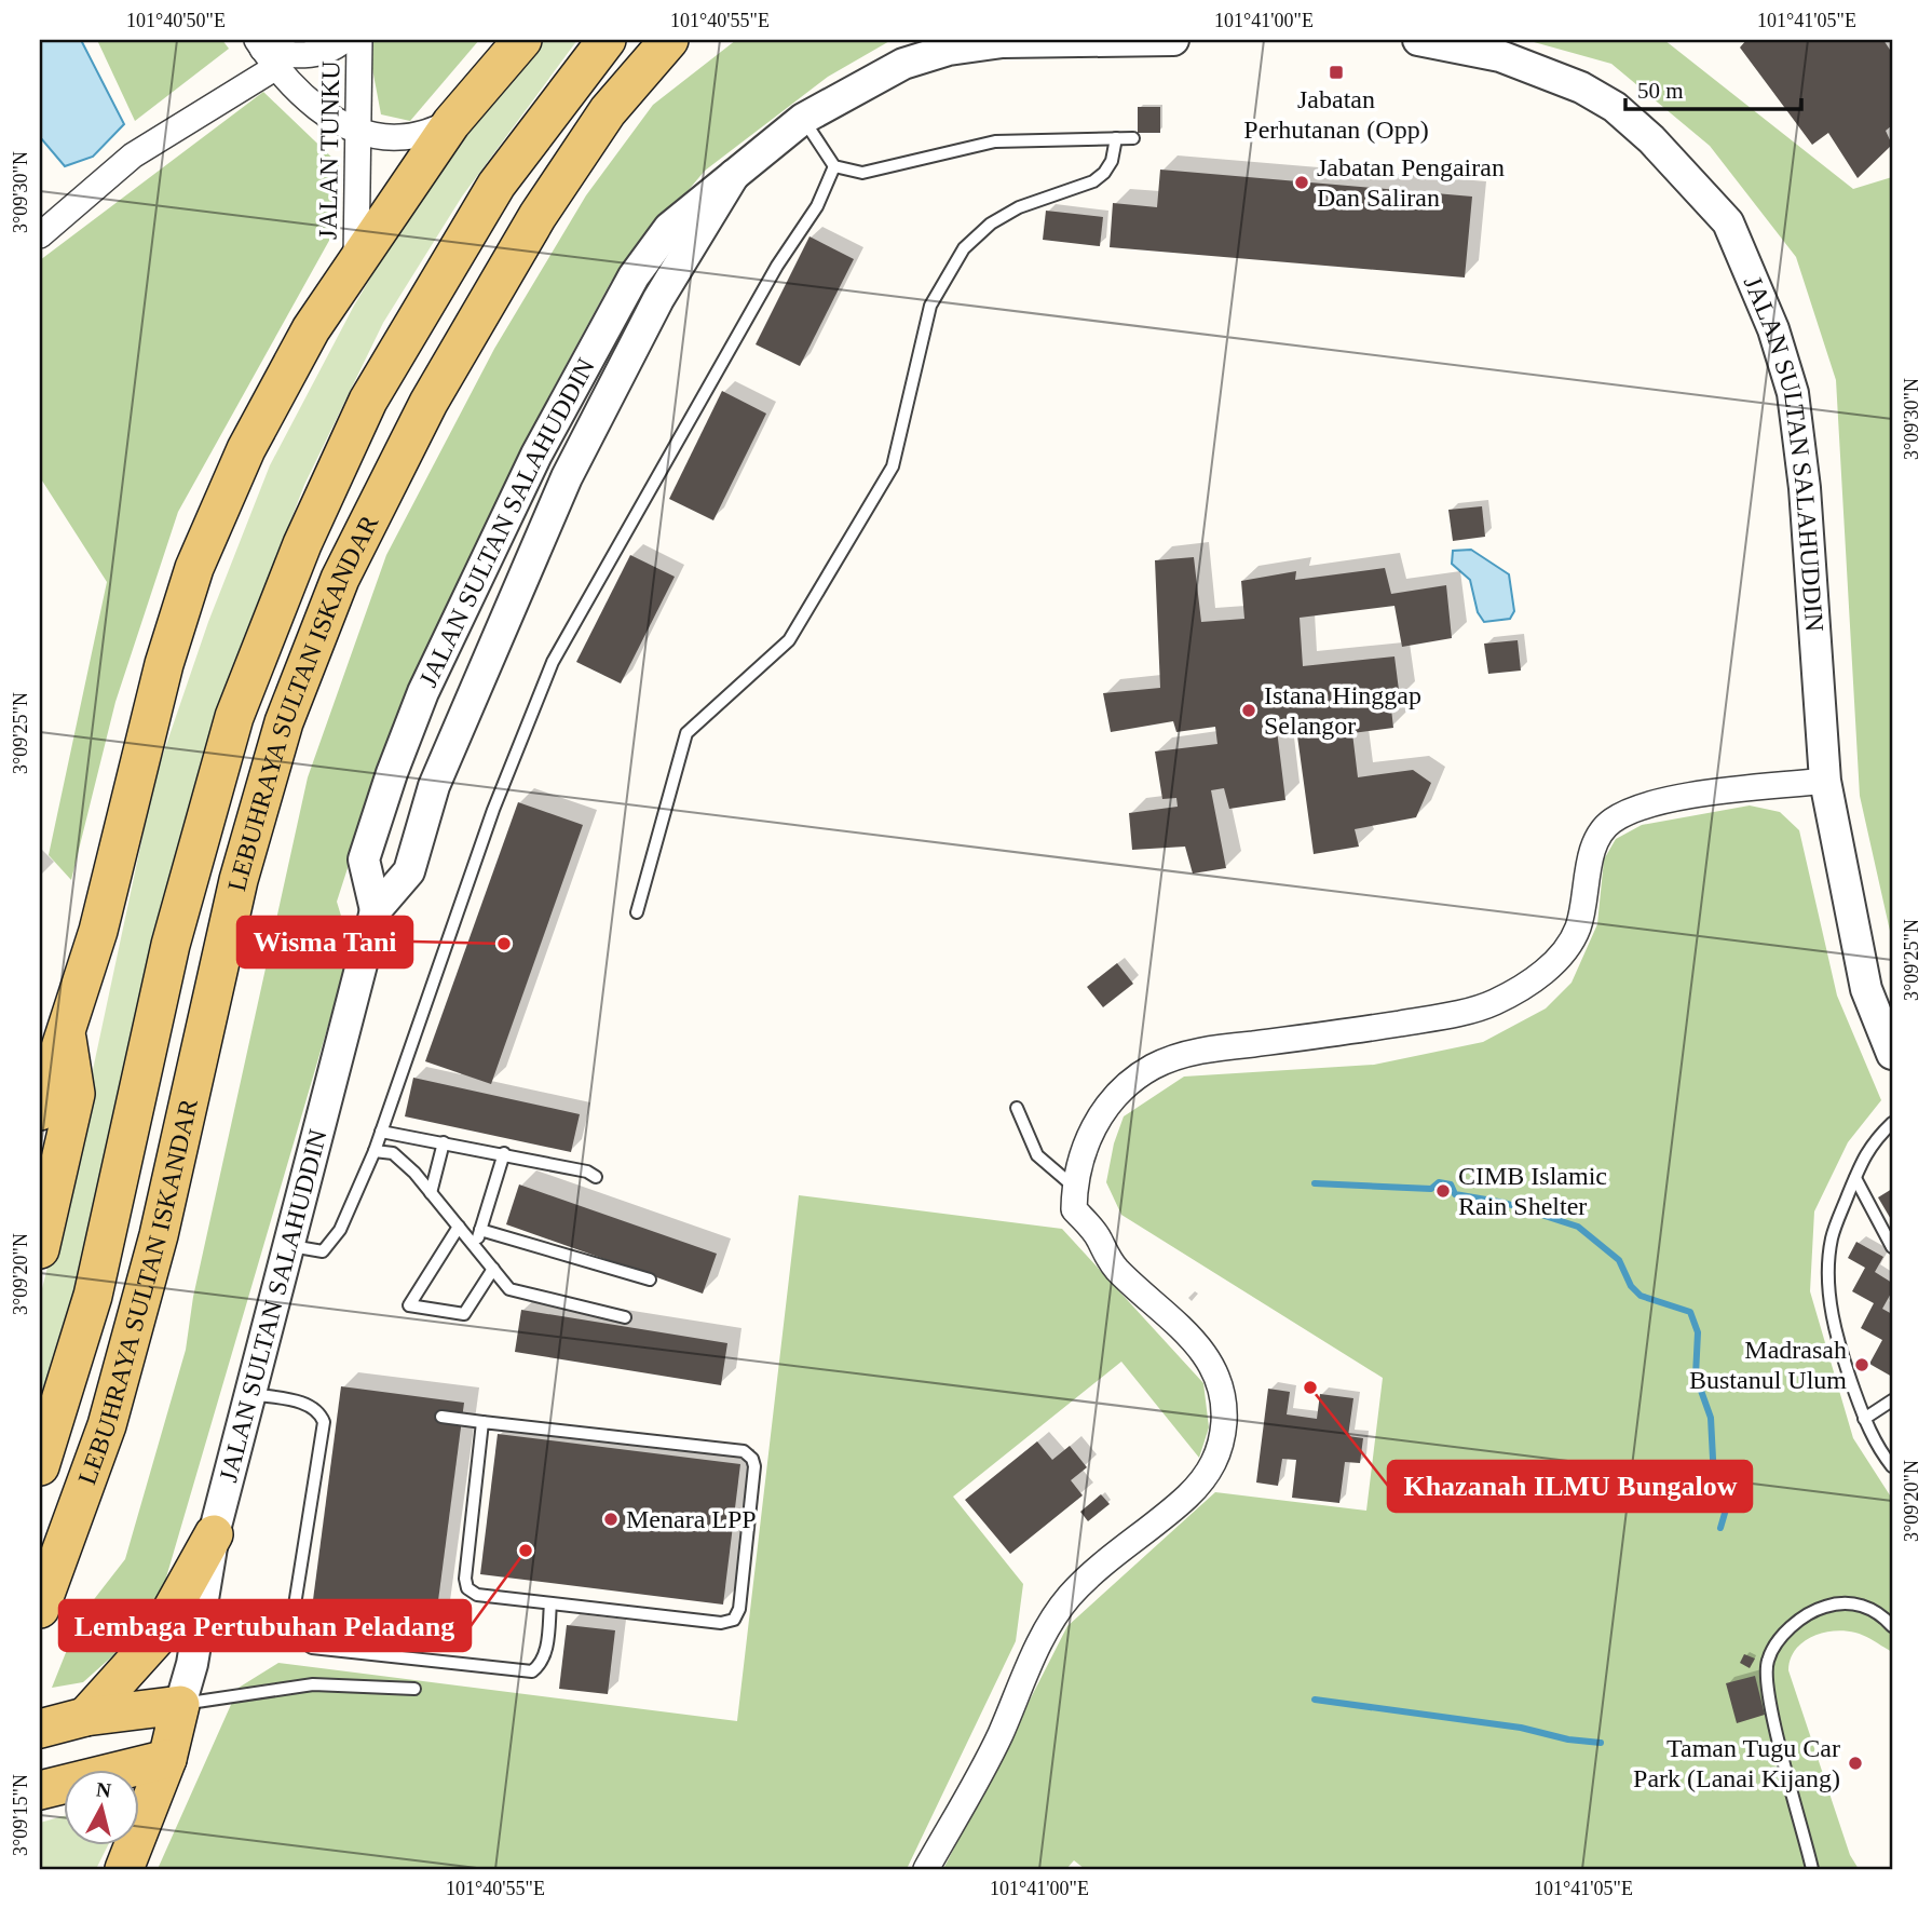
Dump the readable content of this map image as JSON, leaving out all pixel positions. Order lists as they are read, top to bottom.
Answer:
{
  "streets": {
    "main road": ["LEBUHRAYA SULTAN ISKANDAR"],
    "street": ["JALAN TUNKU", "JALAN SULTAN SALAHUDDIN"]
  },
  "places": {
    "transit": ["Jabatan Perhutanan (Opp)"],
    "other": [
      "Jabatan Pengairan Dan Saliran",
      "Istana Hinggap Selangor",
      "Wisma Tani",
      "CIMB Islamic Rain Shelter",
      "Madrasah Bustanul Ulum",
      "Khazanah ILMU Bungalow",
      "Menara LPP",
      "Lembaga Pertubuhan Peladang",
      "Taman Tugu Car Park (Lanai Kijang)"
    ]
  },
  "scale_bar": "50 m",
  "north": "top",
  "coordinates": [
    "101°40'50\"E",
    "101°40'55\"E",
    "101°41'00\"E",
    "101°41'05\"E",
    "3°09'30\"N",
    "3°09'25\"N",
    "3°09'20\"N",
    "3°09'15\"N"
  ]
}
